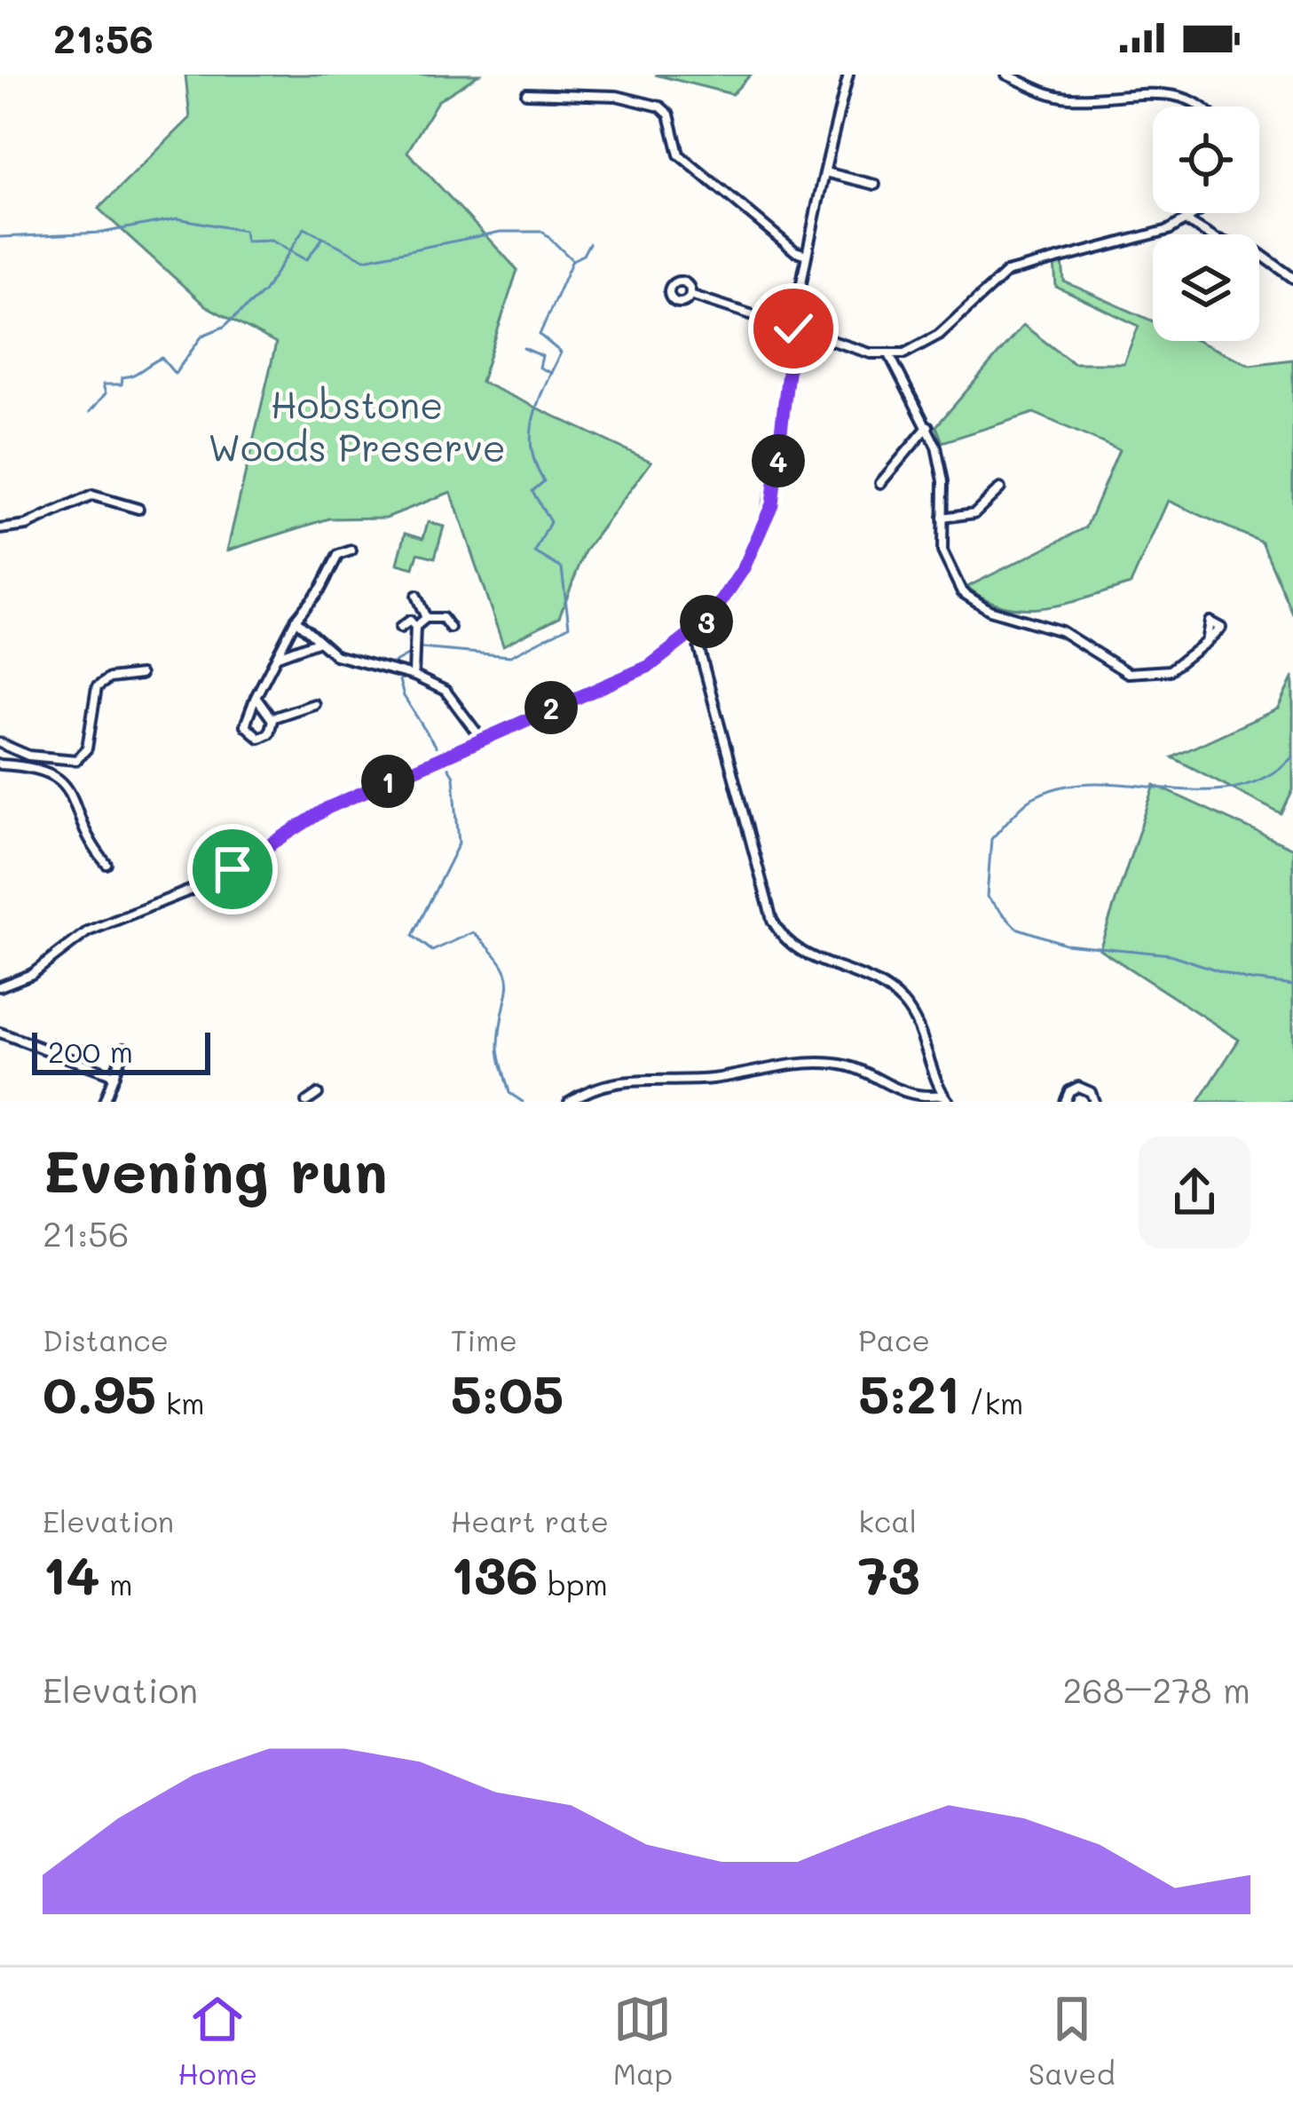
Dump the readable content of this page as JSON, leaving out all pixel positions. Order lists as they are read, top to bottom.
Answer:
{
  "parks": ["Hobstone Woods Preserve"],
  "scale_bar": "200 m",
  "page": {
    "status": "21:56",
    "pins": [
      "4",
      "3",
      "2",
      "1"
    ],
    "scale": "200 m",
    "heading": ["Evening run", "21:56"],
    "stats": [
      ["Distance", "0.95 km"],
      ["Time", "5:05"],
      ["Pace", "5:21 /km"],
      ["Elevation", "14 m"],
      ["Heart rate", "136 bpm"],
      ["kcal", "73"]
    ],
    "chart": ["Elevation", "268–278 m"],
    "tabs": ["Home", "Map", "Saved"]
  }
}
